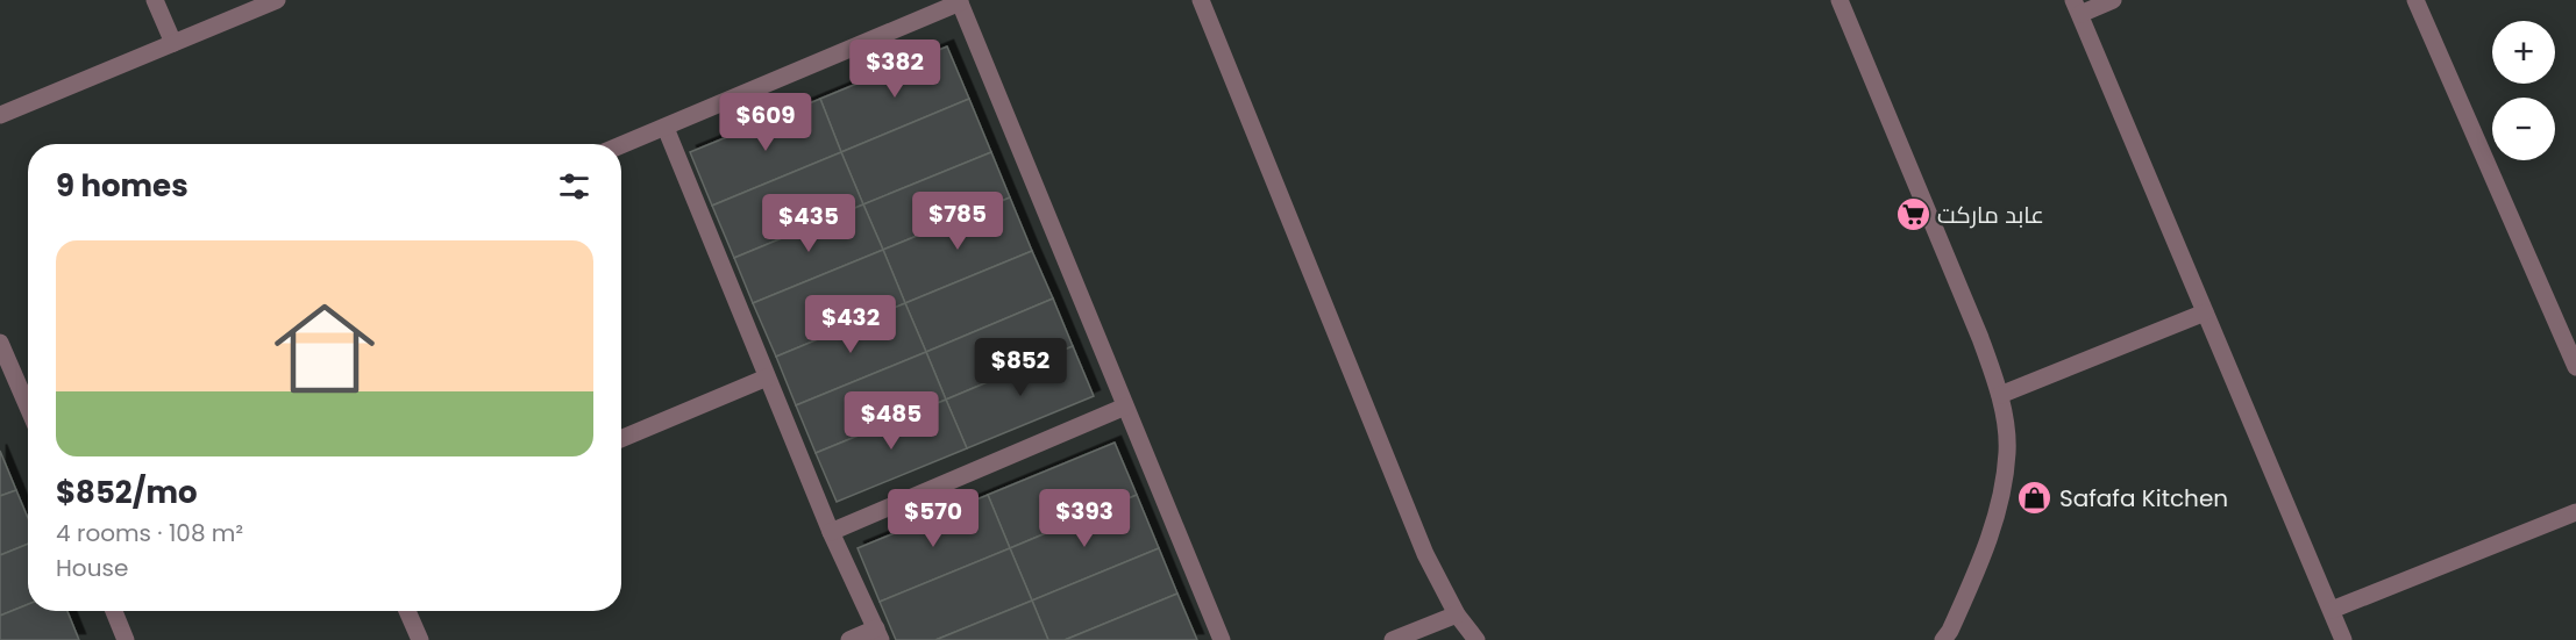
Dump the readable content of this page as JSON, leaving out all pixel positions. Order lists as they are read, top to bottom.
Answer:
{
  "places": {
    "supermarket": ["عابد ماركت"],
    "shop": ["Safafa Kitchen"]
  },
  "page": {
    "map_buttons": ["+", "−"],
    "price": [
      "$382",
      "$609",
      "$785",
      "$435",
      "$432",
      "$852",
      "$485",
      "$570",
      "$393"
    ],
    "heading": "9 homes",
    "list": [
      {
        "name": "$852/mo",
        "note": "4 rooms · 108 m² · House"
      }
    ]
  }
}
